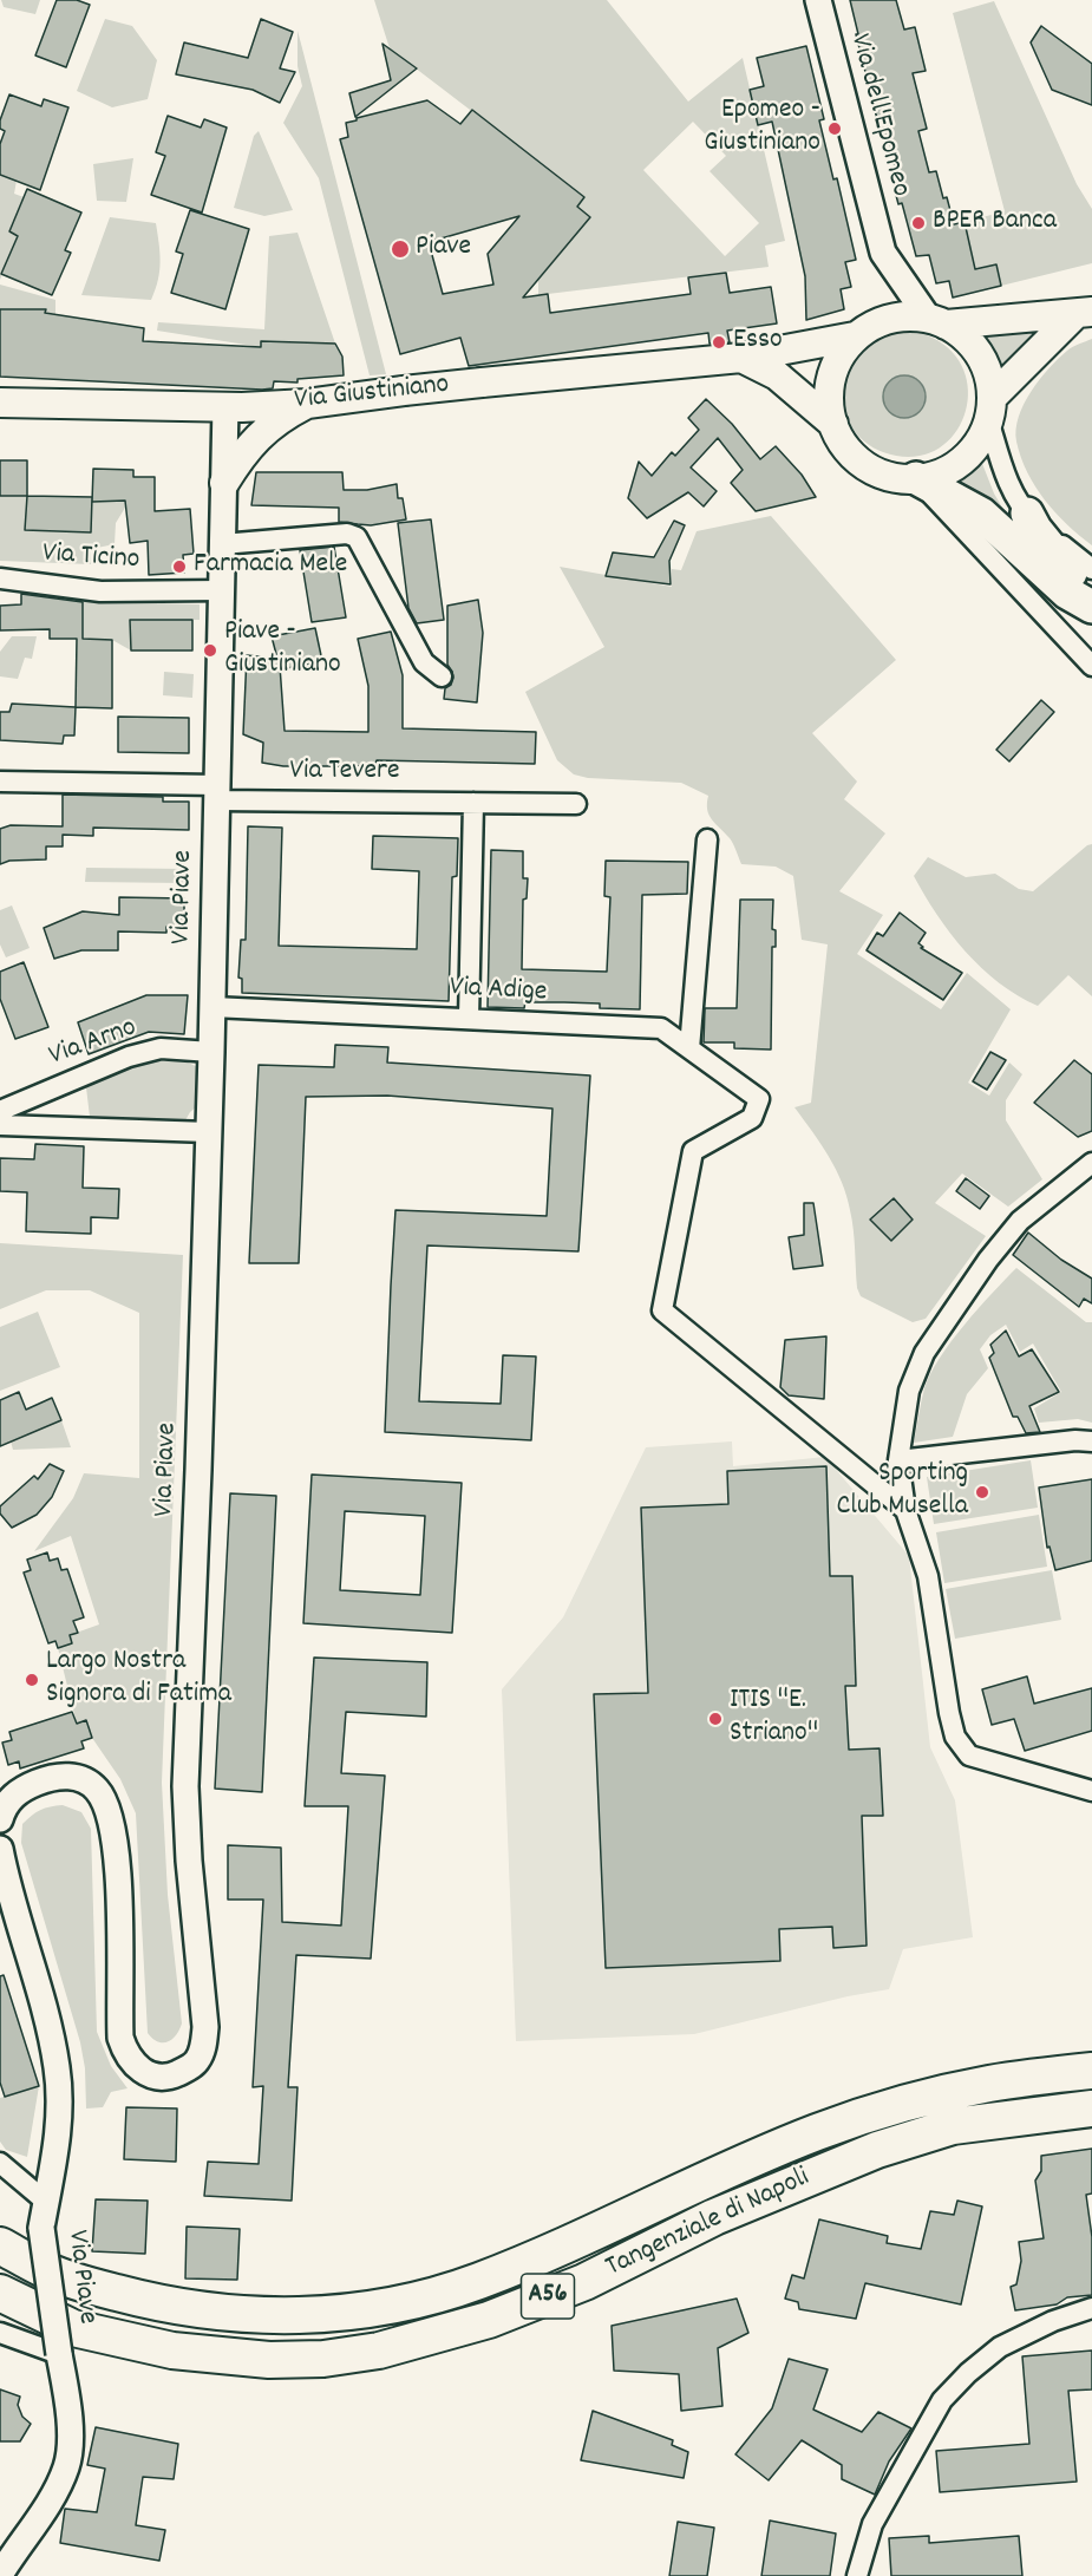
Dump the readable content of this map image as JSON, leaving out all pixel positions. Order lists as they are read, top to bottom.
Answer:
{
  "streets": {
    "highway": ["Tangenziale di Napoli", "A56"],
    "main road": ["Via Giustiniano"],
    "street": [
      "Via dell'Epomeo",
      "Via Ticino",
      "Via Tevere",
      "Via Piave",
      "Via Adige",
      "Via Arno"
    ]
  },
  "crossings": [
    ["Via dell'Epomeo", "Via Giustiniano"],
    ["Via Giustiniano", "Via Piave"],
    ["Via Ticino", "Via Piave"],
    ["Via Tevere", "Via Piave"],
    ["Via Piave", "Via Adige"],
    ["Via Piave", "Via Arno"]
  ],
  "places": [
    "Epomeo - Giustiniano",
    "BPER Banca",
    "Piave",
    "Esso",
    "Farmacia Mele",
    "Piave - Giustiniano",
    "Sporting Club Musella",
    "Largo Nostra Signora di Fatima",
    "ITIS ''E. Striano''"
  ]
}
